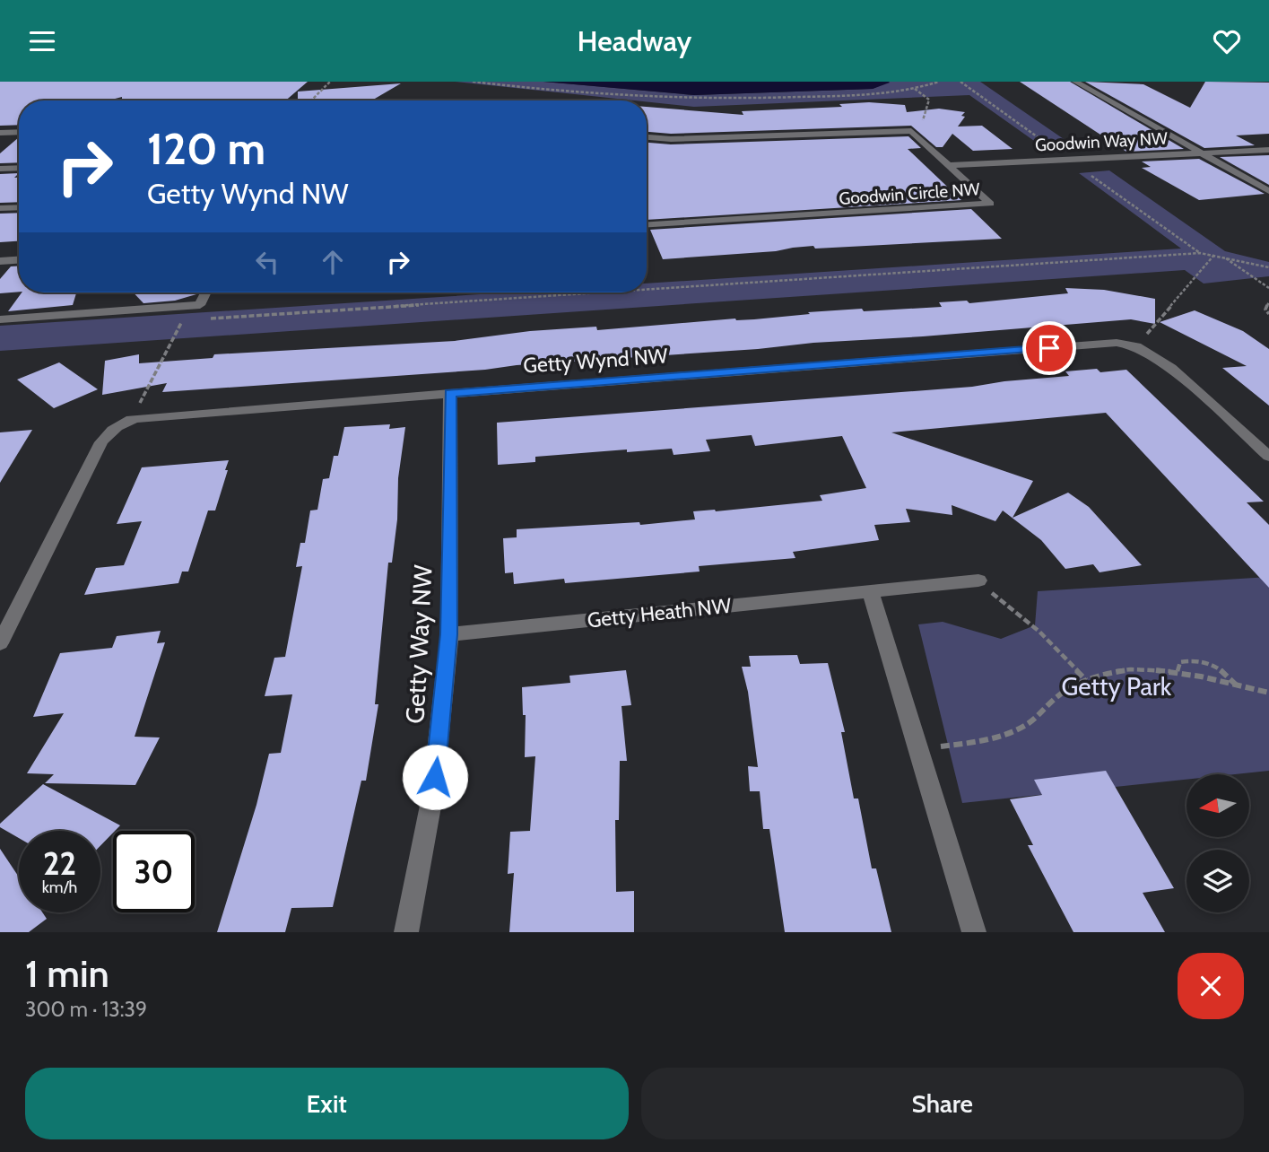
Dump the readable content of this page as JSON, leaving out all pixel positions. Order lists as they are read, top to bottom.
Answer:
{
  "streets": {
    "street": [
      "Goodwin Way NW",
      "Goodwin Circle NW",
      "Getty Wynd NW",
      "Getty Heath NW",
      "Getty Way NW"
    ]
  },
  "crossings": [
    ["Goodwin Way NW", "Goodwin Circle NW"],
    ["Getty Wynd NW", "Getty Way NW"],
    ["Getty Heath NW", "Getty Way NW"]
  ],
  "parks": ["Getty Park"],
  "north": "left",
  "page": {
    "header": "Headway",
    "turn": ["120 m", "Getty Wynd NW"],
    "speed": "22 km/h",
    "limit": "30",
    "heading": ["1 min", "300 m · 13:39"],
    "buttons": ["Exit", "Share"]
  }
}
